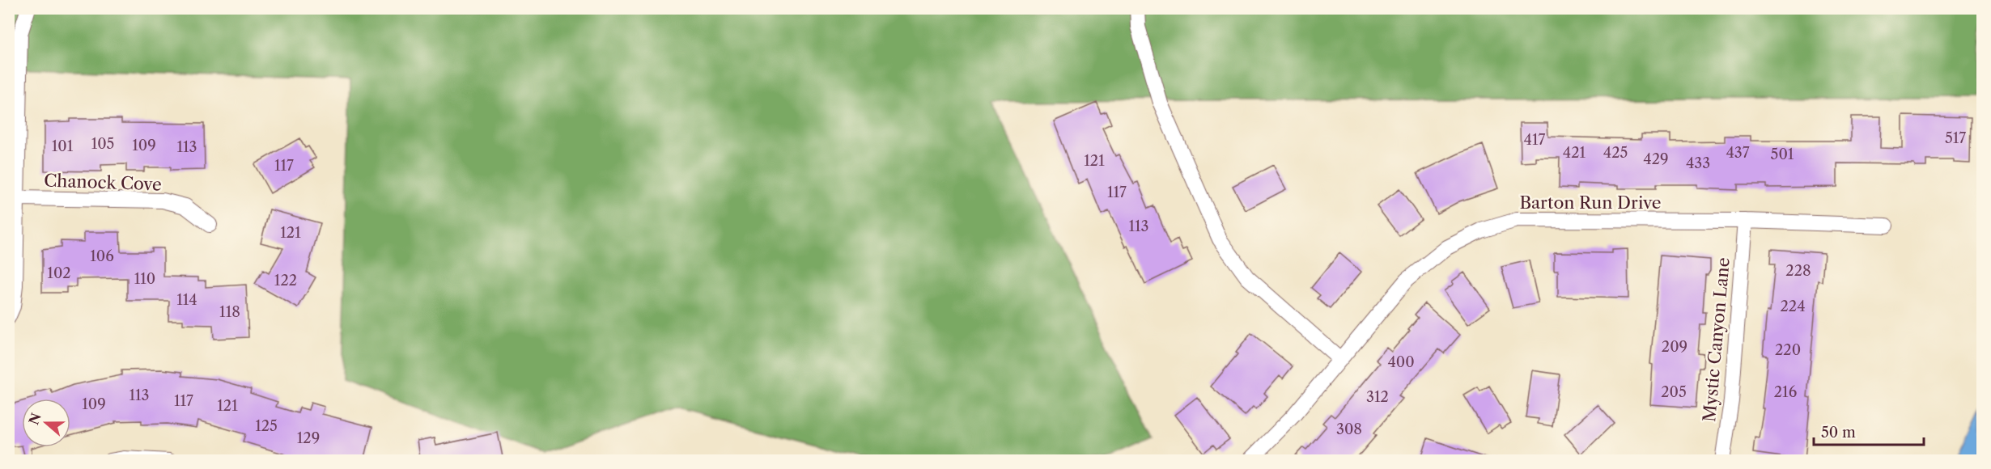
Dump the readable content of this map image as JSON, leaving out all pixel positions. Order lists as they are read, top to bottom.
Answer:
{
  "streets": {
    "street": ["Chanock Cove", "Barton Run Drive", "Mystic Canyon Lane"]
  },
  "crossings": [
    ["Barton Run Drive", "Mystic Canyon Lane"]
  ],
  "house_numbers": [
    "517",
    "417",
    "105",
    "109",
    "101",
    "113",
    "421",
    "425",
    "437",
    "501",
    "429",
    "121",
    "433",
    "117",
    "117",
    "113",
    "121",
    "106",
    "228",
    "102",
    "110",
    "122",
    "114",
    "224",
    "118",
    "209",
    "220",
    "400",
    "205",
    "216",
    "113",
    "312",
    "117",
    "109",
    "121",
    "125",
    "308",
    "129"
  ],
  "scale_bar": "50 m",
  "north": "left"
}
